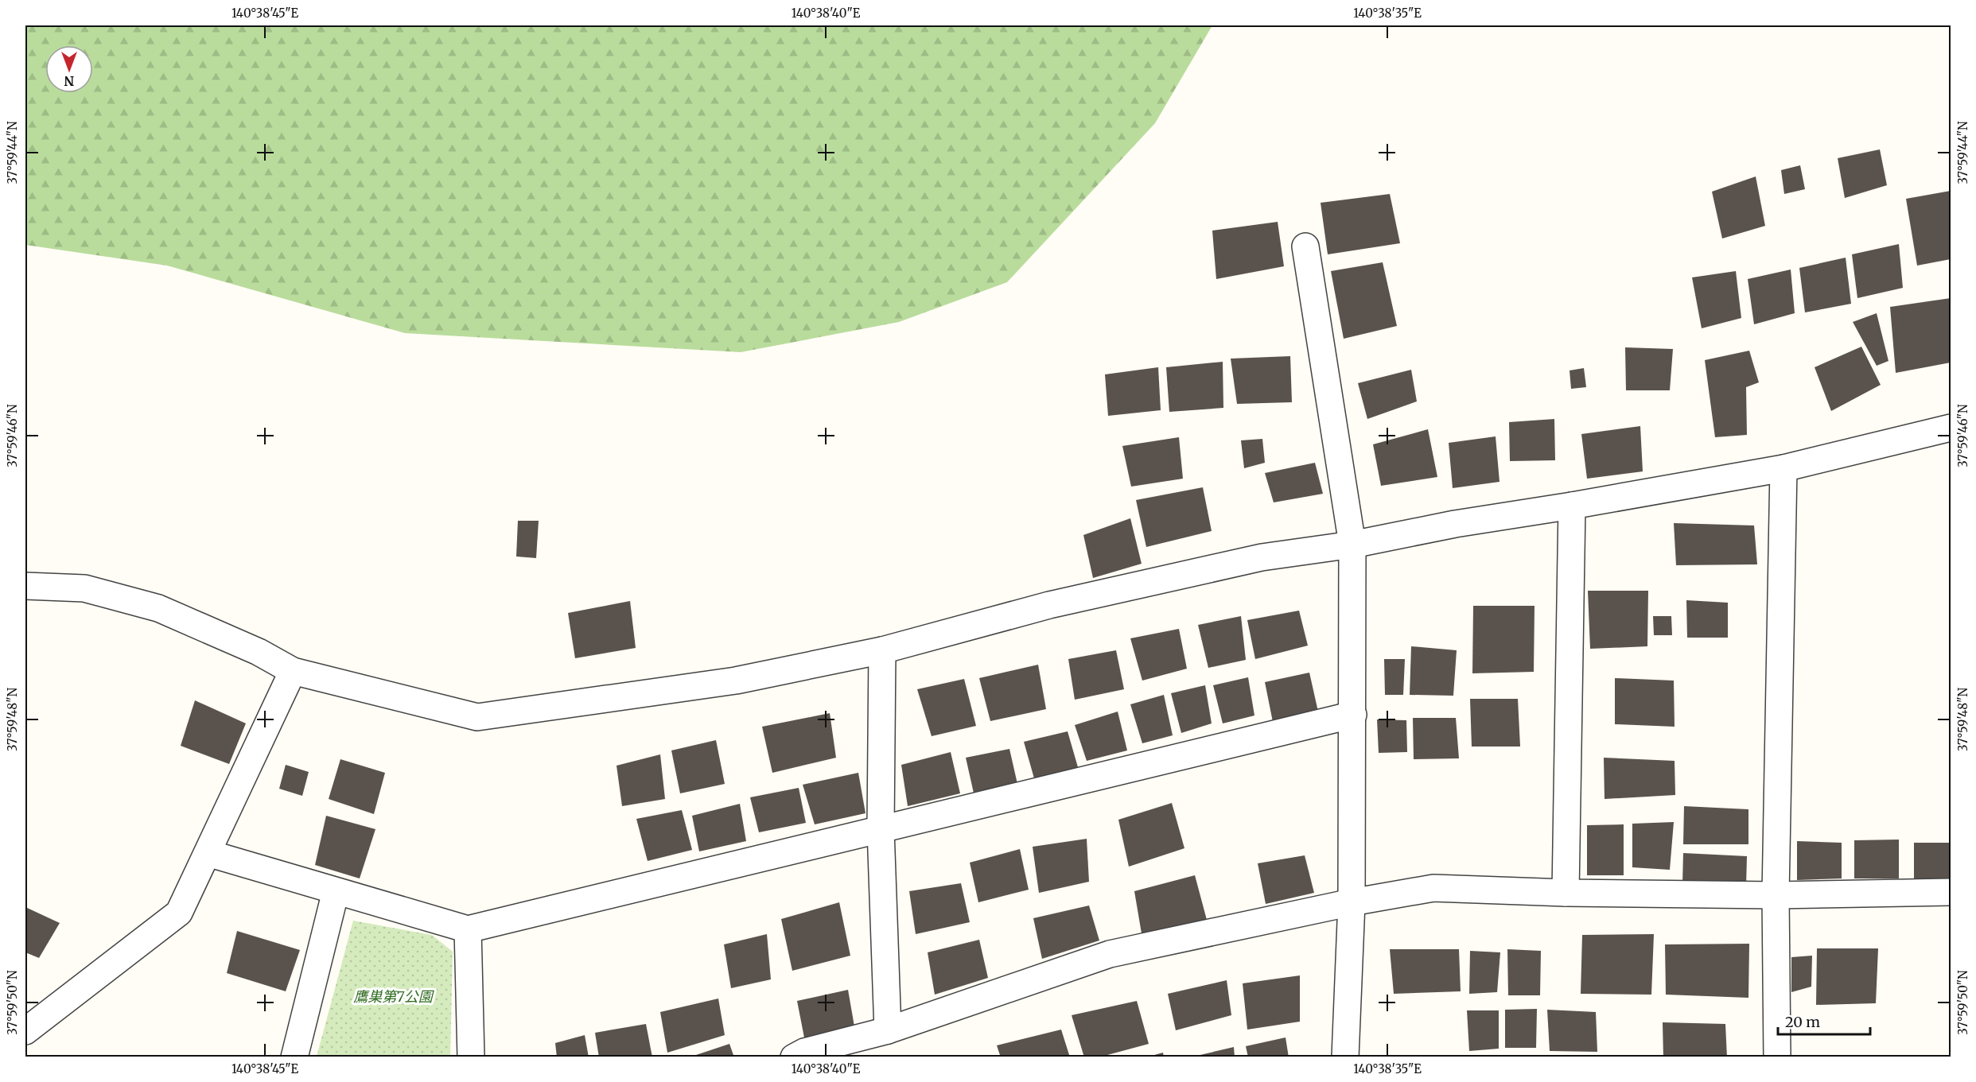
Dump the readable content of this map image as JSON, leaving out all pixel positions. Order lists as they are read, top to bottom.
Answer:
{
  "parks": ["鷹巣第7公園"],
  "scale_bar": "20 m",
  "north": "bottom",
  "coordinates": [
    "140°38'45\"E",
    "140°38'40\"E",
    "140°38'35\"E",
    "37°59'44\"N",
    "37°59'46\"N",
    "37°59'48\"N",
    "37°59'50\"N"
  ]
}
